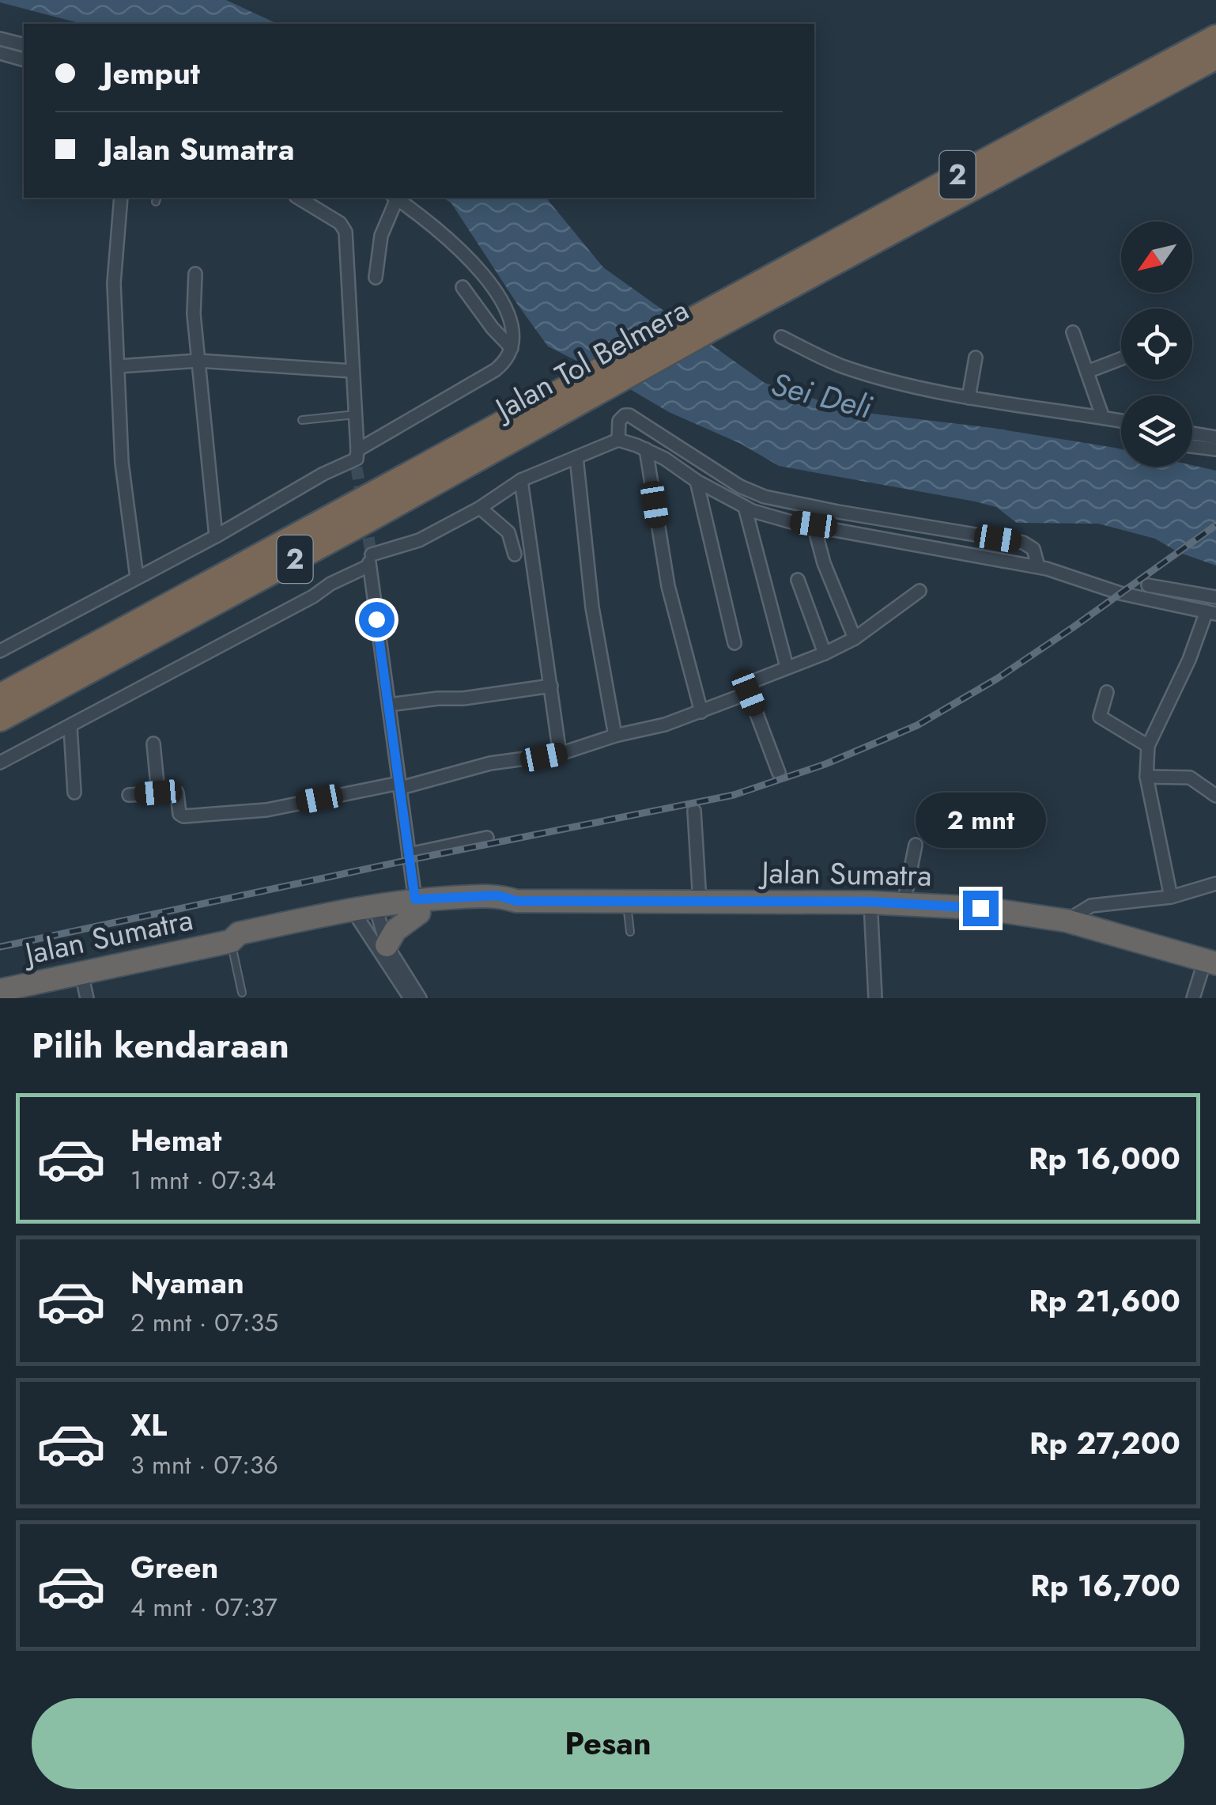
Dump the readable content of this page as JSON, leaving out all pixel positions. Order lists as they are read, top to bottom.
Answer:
{
  "streets": {
    "highway": ["2", "Jalan Tol Belmera", "Jalan Sumatra"]
  },
  "water": ["Sei Deli"],
  "north": "bottom left",
  "page": {
    "banner": ["Jemput", "Jalan Sumatra"],
    "bubble": "2 mnt",
    "heading": "Pilih kendaraan",
    "list": [
      {
        "name": "Hemat",
        "note": "1 mnt · 07:34",
        "value": "Rp 16,000"
      },
      {
        "name": "Nyaman",
        "note": "2 mnt · 07:35",
        "value": "Rp 21,600"
      },
      {
        "name": "XL",
        "note": "3 mnt · 07:36",
        "value": "Rp 27,200"
      },
      {
        "name": "Green",
        "note": "4 mnt · 07:37",
        "value": "Rp 16,700"
      }
    ],
    "buttons": "Pesan"
  }
}
